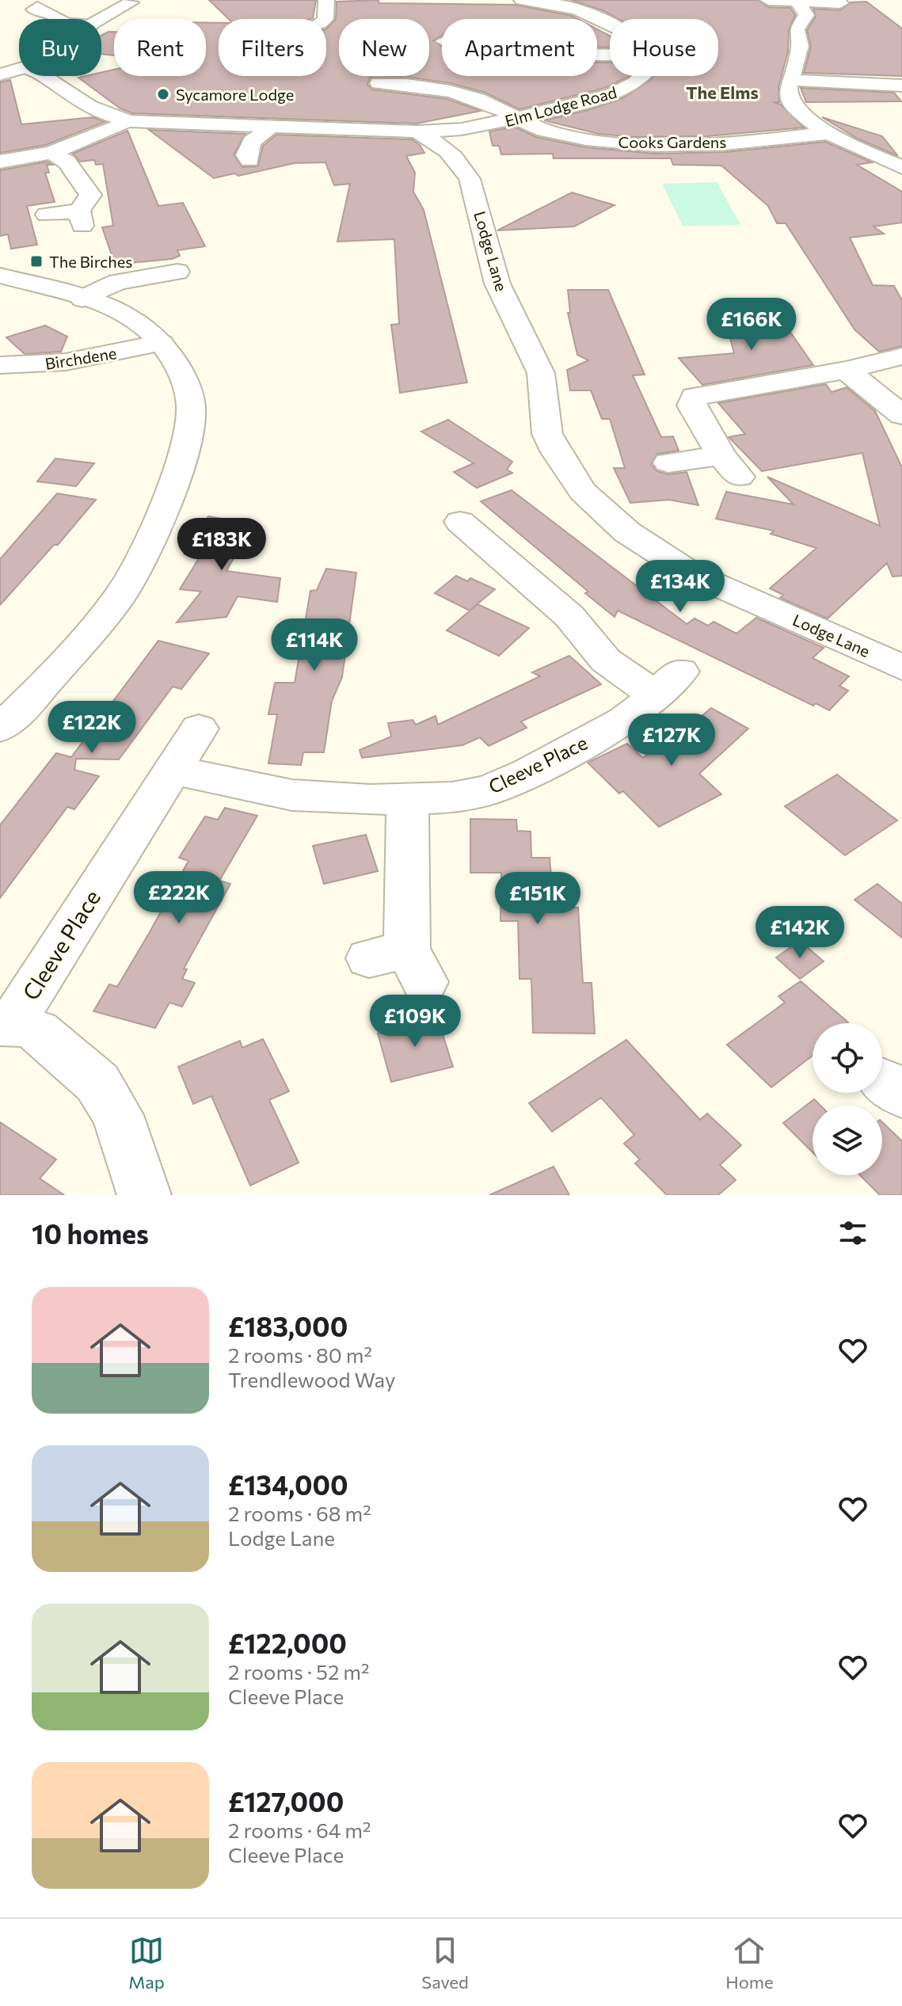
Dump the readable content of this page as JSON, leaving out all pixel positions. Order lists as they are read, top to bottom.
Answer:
{
  "streets": {
    "street": [
      "Elm Lodge Road",
      "Cooks Gardens",
      "Lodge Lane",
      "Birchdene",
      "Cleeve Place"
    ]
  },
  "crossings": [
    ["Elm Lodge Road", "Cooks Gardens"],
    ["Elm Lodge Road", "Lodge Lane"]
  ],
  "districts": ["The Elms"],
  "places": {
    "other": ["Sycamore Lodge"],
    "transit": ["The Birches"]
  },
  "page": {
    "chip": [
      "Buy",
      "Rent",
      "Filters",
      "New",
      "Apartment",
      "House"
    ],
    "price": [
      "£166K",
      "£183K",
      "£134K",
      "£114K",
      "£122K",
      "£127K",
      "£222K",
      "£151K",
      "£142K",
      "£109K"
    ],
    "heading": "10 homes",
    "list": [
      {
        "name": "£183,000",
        "note": "2 rooms · 80 m² · Trendlewood Way"
      },
      {
        "name": "£134,000",
        "note": "2 rooms · 68 m² · Lodge Lane"
      },
      {
        "name": "£122,000",
        "note": "2 rooms · 52 m² · Cleeve Place"
      },
      {
        "name": "£127,000",
        "note": "2 rooms · 64 m² · Cleeve Place"
      }
    ],
    "tabs": ["Map", "Saved", "Home"]
  }
}
